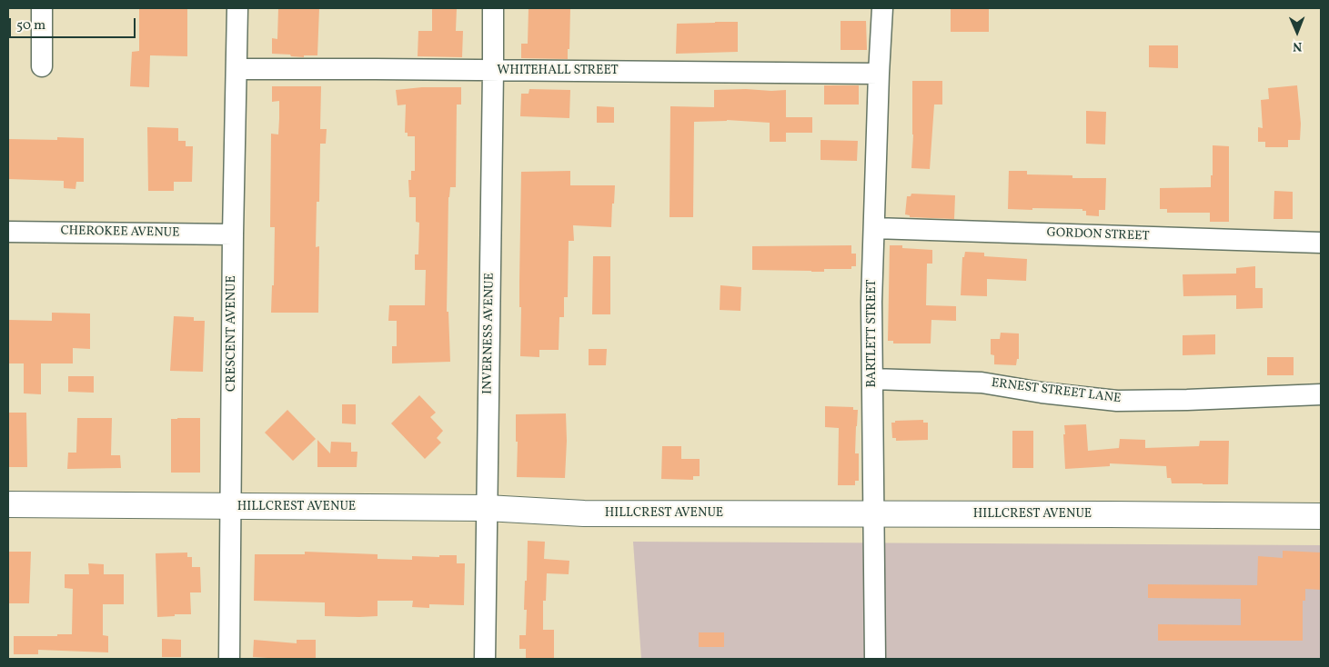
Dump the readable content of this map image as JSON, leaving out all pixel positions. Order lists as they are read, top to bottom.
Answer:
{
  "streets": {
    "street": [
      "WHITEHALL STREET",
      "CHEROKEE AVENUE",
      "GORDON STREET",
      "CRESCENT AVENUE",
      "INVERNESS AVENUE",
      "BARTLETT STREET",
      "ERNEST STREET LANE",
      "HILLCREST AVENUE"
    ]
  },
  "crossings": [
    ["WHITEHALL STREET", "CRESCENT AVENUE"],
    ["WHITEHALL STREET", "INVERNESS AVENUE"],
    ["WHITEHALL STREET", "BARTLETT STREET"],
    ["CHEROKEE AVENUE", "CRESCENT AVENUE"],
    ["GORDON STREET", "BARTLETT STREET"],
    ["CRESCENT AVENUE", "HILLCREST AVENUE"],
    ["INVERNESS AVENUE", "HILLCREST AVENUE"],
    ["BARTLETT STREET", "ERNEST STREET LANE"],
    ["BARTLETT STREET", "HILLCREST AVENUE"]
  ],
  "scale_bar": "50 m",
  "north": "bottom"
}
